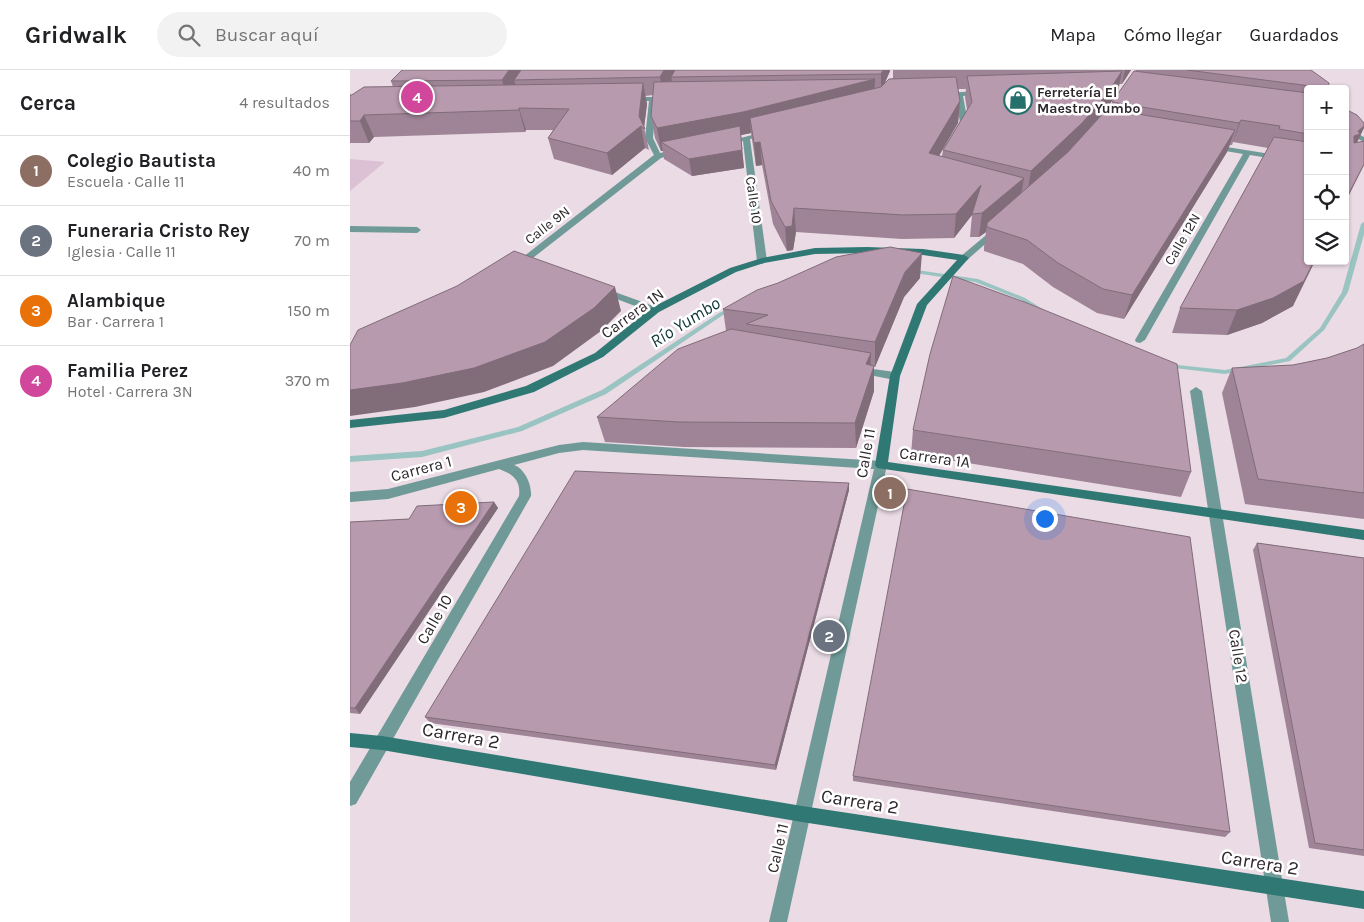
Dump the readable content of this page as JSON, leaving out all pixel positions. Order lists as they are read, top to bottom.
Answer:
{
  "streets": {
    "street": [
      "Calle 10",
      "Calle 9N",
      "Calle 12N",
      "Carrera 1N",
      "Calle 11",
      "Carrera 1A",
      "Carrera 1",
      "Calle 12",
      "Carrera 2"
    ]
  },
  "crossings": [
    ["Calle 10", "Carrera 1N"],
    ["Calle 10", "Carrera 1A"],
    ["Calle 10", "Carrera 1"],
    ["Calle 10", "Carrera 2"],
    ["Carrera 1N", "Calle 11"],
    ["Calle 11", "Carrera 1A"],
    ["Calle 11", "Carrera 2"],
    ["Carrera 1A", "Carrera 1"],
    ["Carrera 1A", "Calle 12"],
    ["Calle 12", "Carrera 2"]
  ],
  "water": ["Río Yumbo"],
  "places": {
    "shop": ["Ferretería El Maestro Yumbo"]
  },
  "page": {
    "header": "Gridwalk",
    "search": "Buscar aquí",
    "nav": ["Mapa", "Cómo llegar", "Guardados"],
    "heading": ["Cerca", "4 resultados"],
    "pins": [
      "4",
      "1",
      "3",
      "2"
    ],
    "map_buttons": ["+", "−"],
    "list": [
      {
        "mark": "1",
        "name": "Colegio Bautista",
        "note": "Escuela · Calle 11",
        "value": "40 m"
      },
      {
        "mark": "2",
        "name": "Funeraria Cristo Rey",
        "note": "Iglesia · Calle 11",
        "value": "70 m"
      },
      {
        "mark": "3",
        "name": "Alambique",
        "note": "Bar · Carrera 1",
        "value": "150 m"
      },
      {
        "mark": "4",
        "name": "Familia Perez",
        "note": "Hotel · Carrera 3N",
        "value": "370 m"
      }
    ]
  }
}
